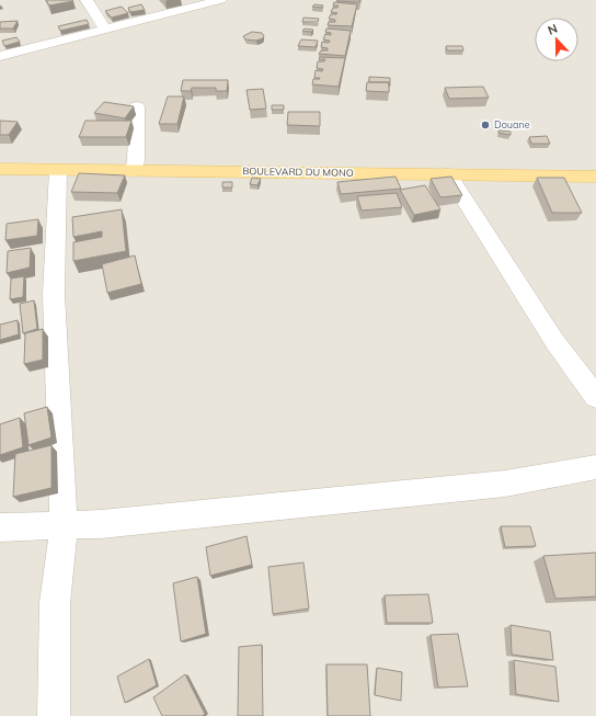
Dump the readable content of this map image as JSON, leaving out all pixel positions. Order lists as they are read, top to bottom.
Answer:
{
  "streets": {
    "main road": ["BOULEVARD DU MONO"]
  },
  "places": ["Douane"],
  "north": "top"
}
